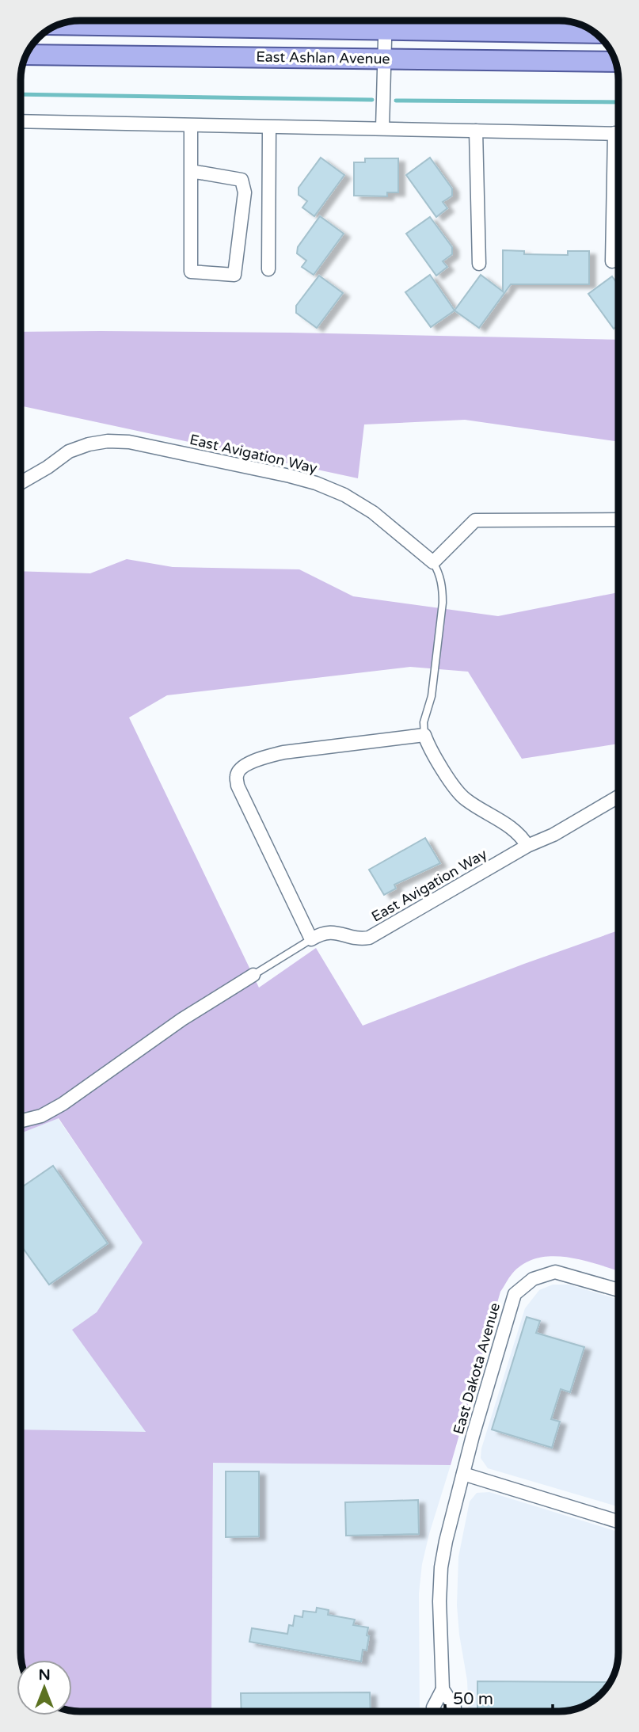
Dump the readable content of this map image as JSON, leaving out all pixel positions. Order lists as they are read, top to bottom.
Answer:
{
  "streets": {
    "main road": ["East Ashlan Avenue"],
    "street": ["East Avigation Way", "East Dakota Avenue"]
  },
  "scale_bar": "50 m",
  "north": "top"
}
